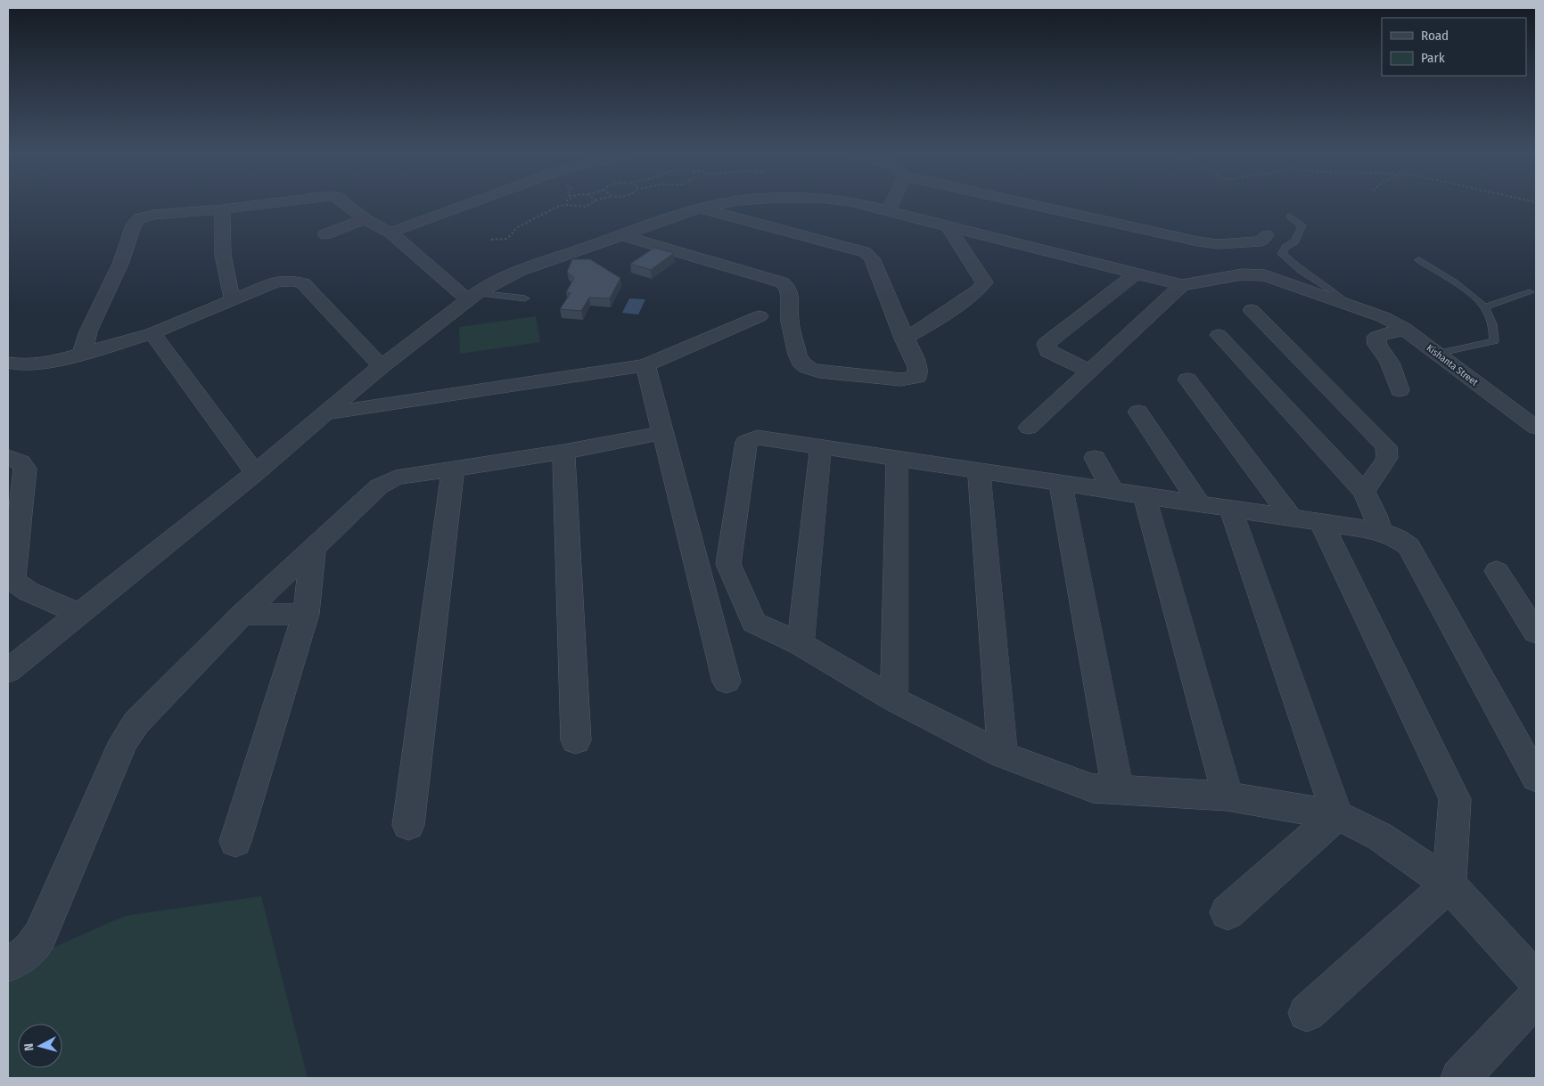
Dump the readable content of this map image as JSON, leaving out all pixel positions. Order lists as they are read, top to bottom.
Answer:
{
  "streets": {
    "street": ["Kishanta Street"]
  },
  "legend": ["Road", "Park"],
  "north": "left"
}
